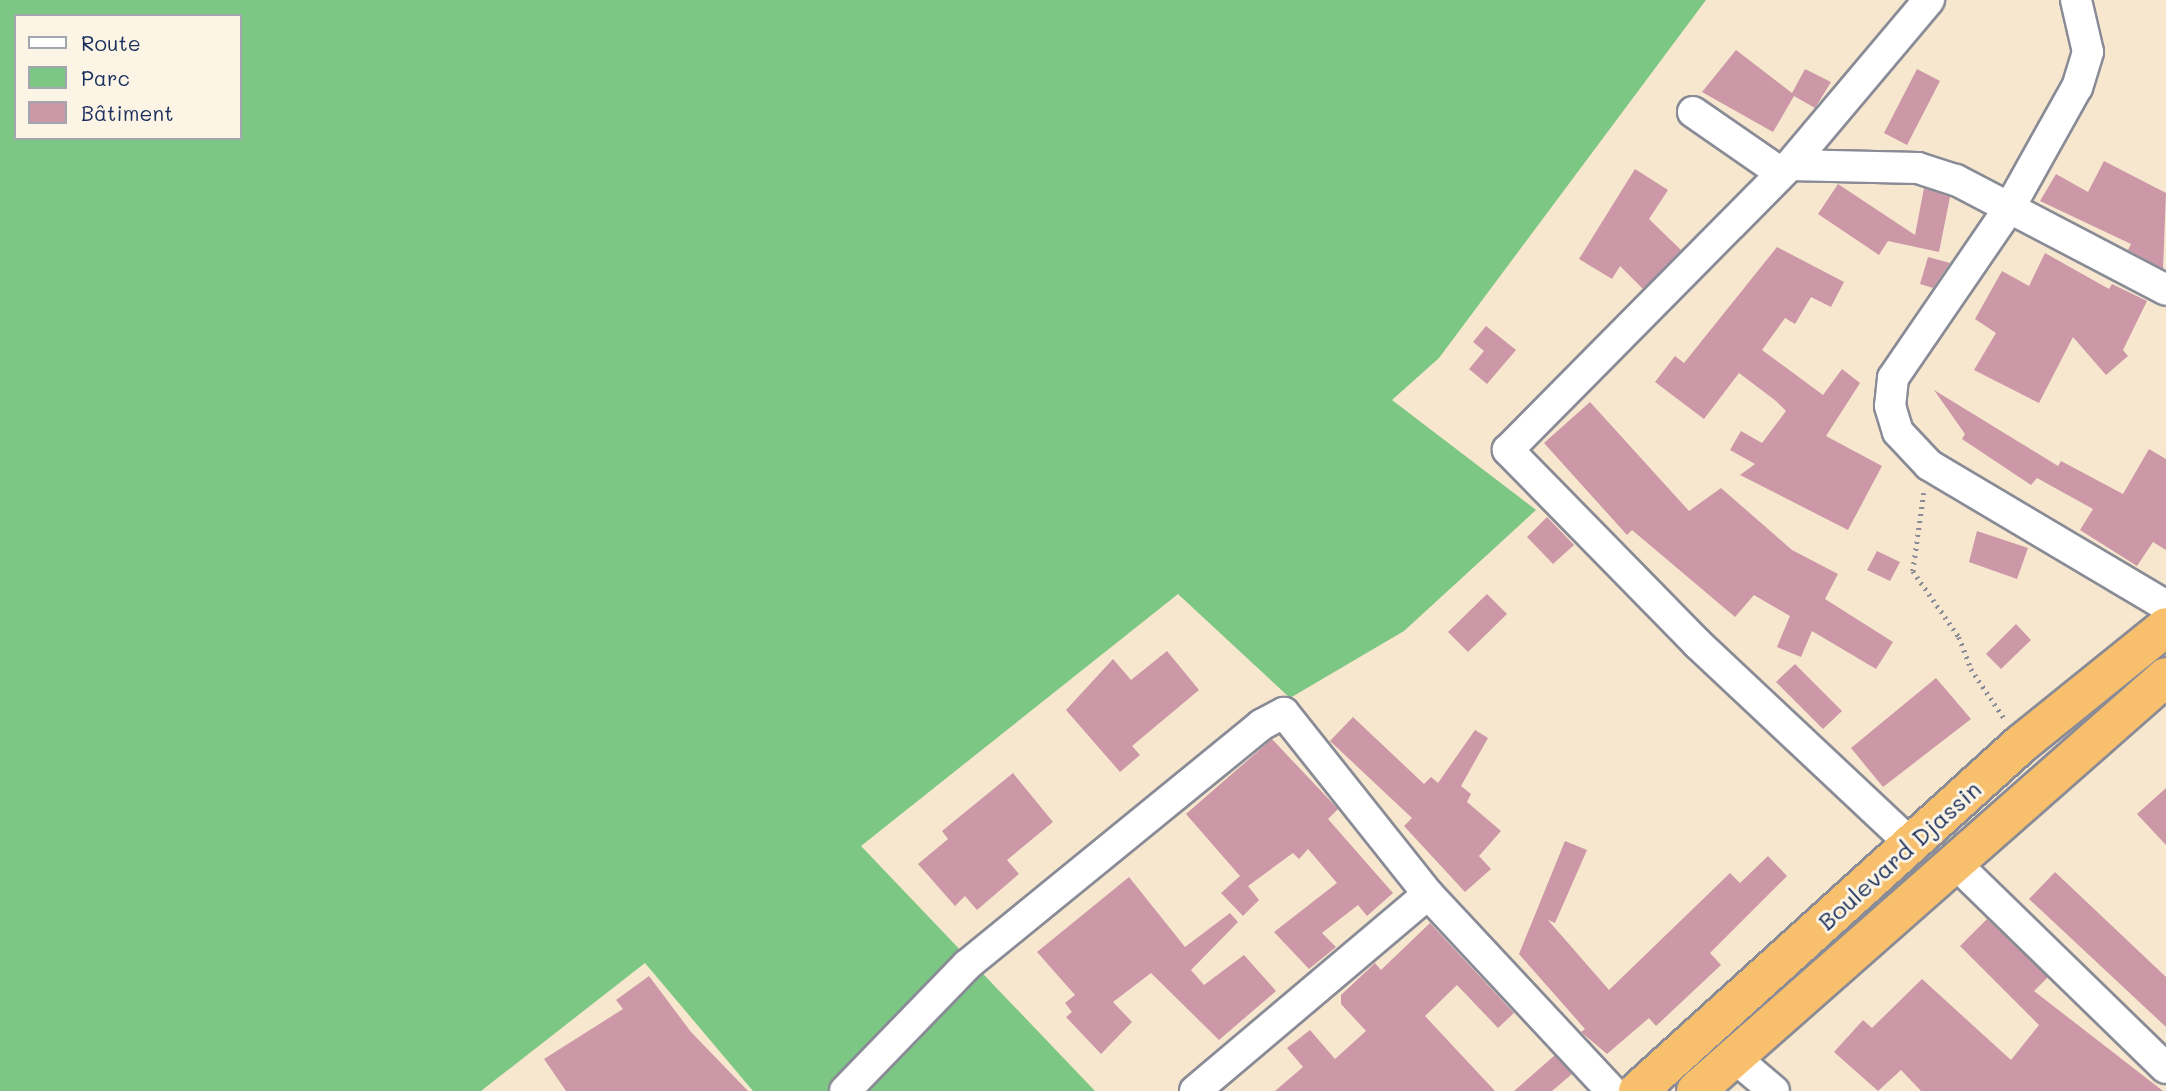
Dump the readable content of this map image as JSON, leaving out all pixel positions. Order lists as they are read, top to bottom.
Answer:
{
  "streets": {
    "highway": ["Boulevard Djassin"]
  },
  "legend": ["Route", "Parc", "Bâtiment"]
}
